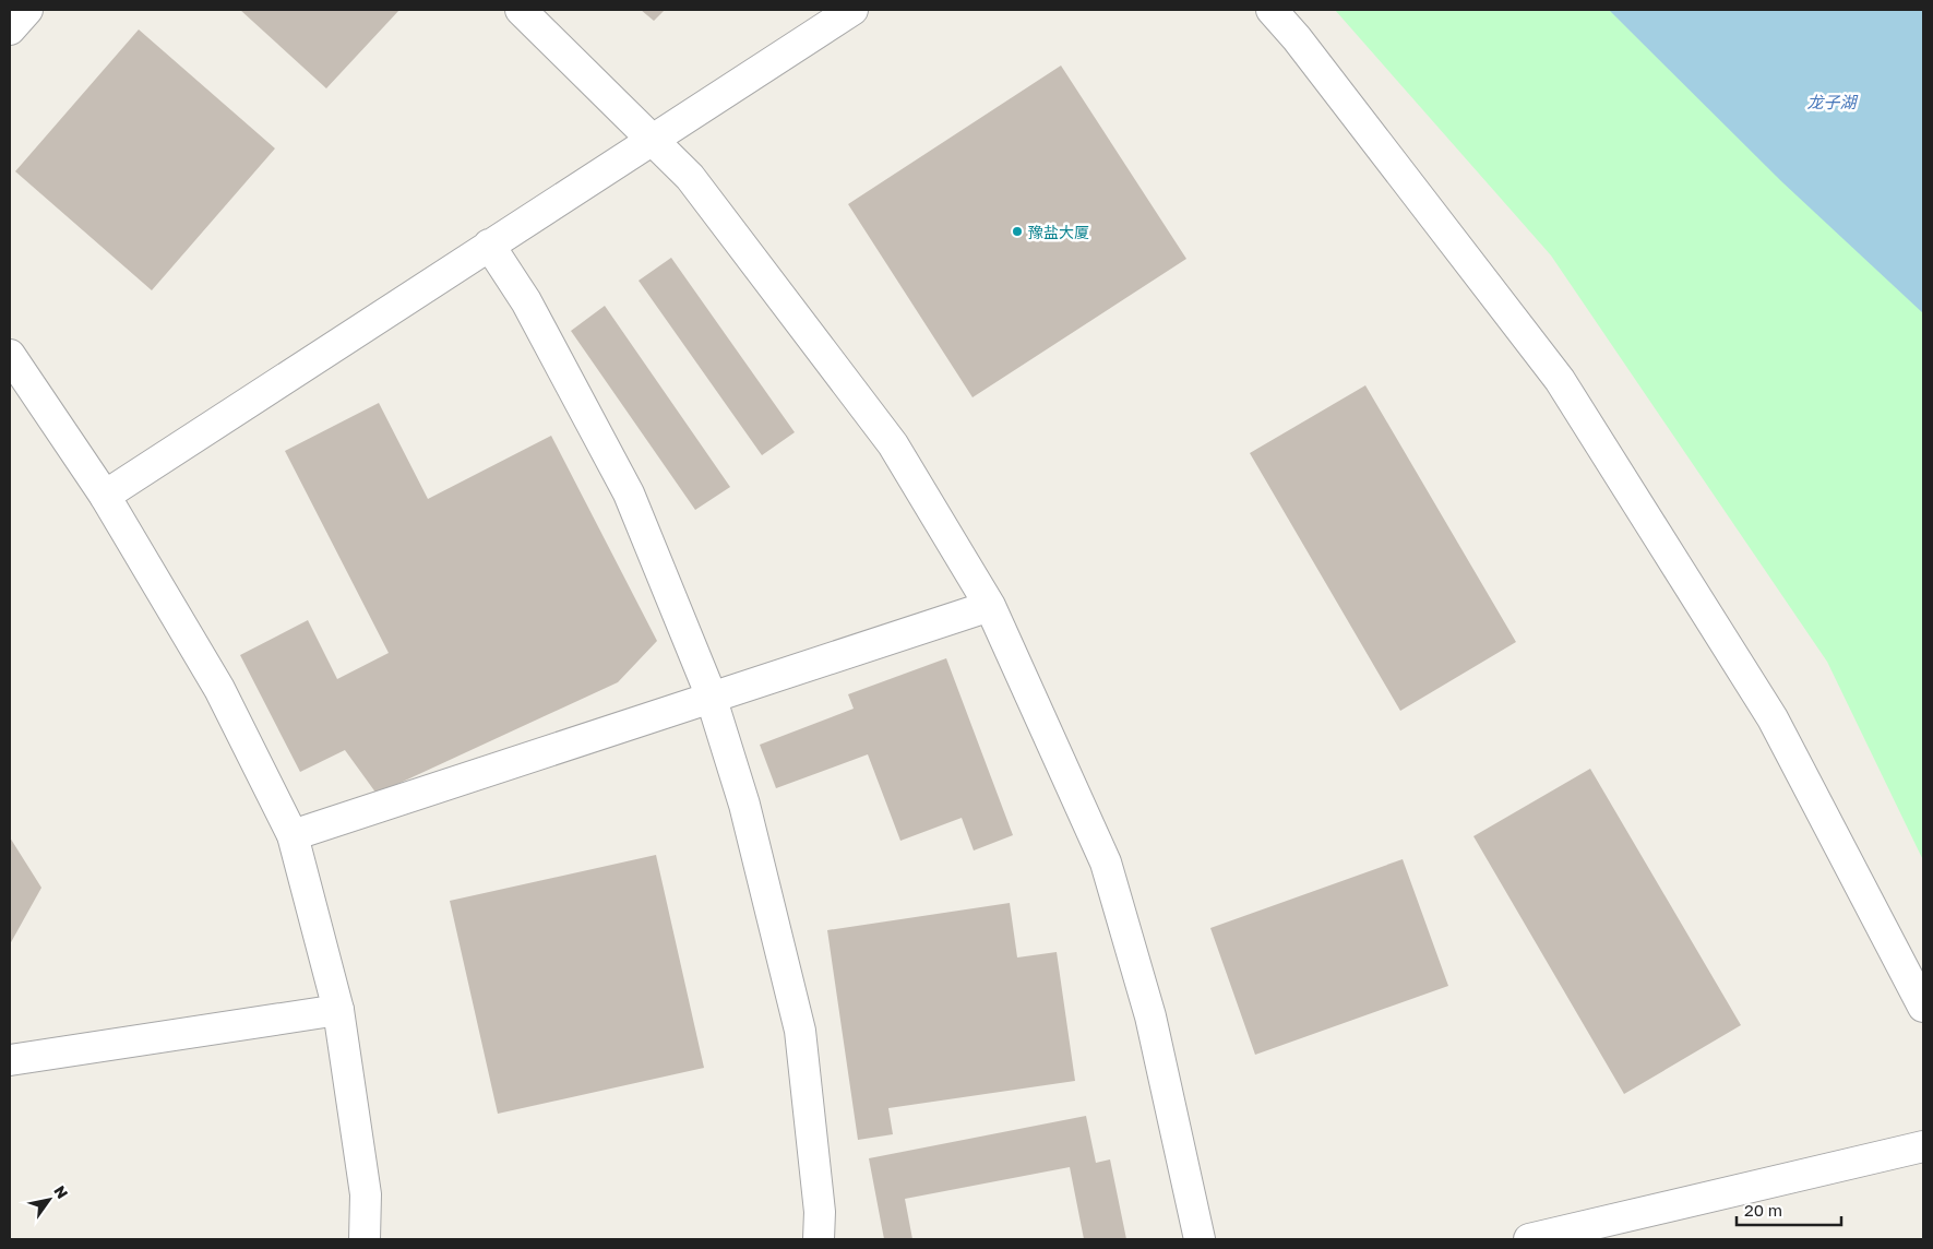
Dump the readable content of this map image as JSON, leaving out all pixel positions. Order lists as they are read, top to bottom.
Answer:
{
  "water": ["龙子湖"],
  "places": ["豫盐大厦"],
  "scale_bar": "20 m",
  "north": "top right"
}
